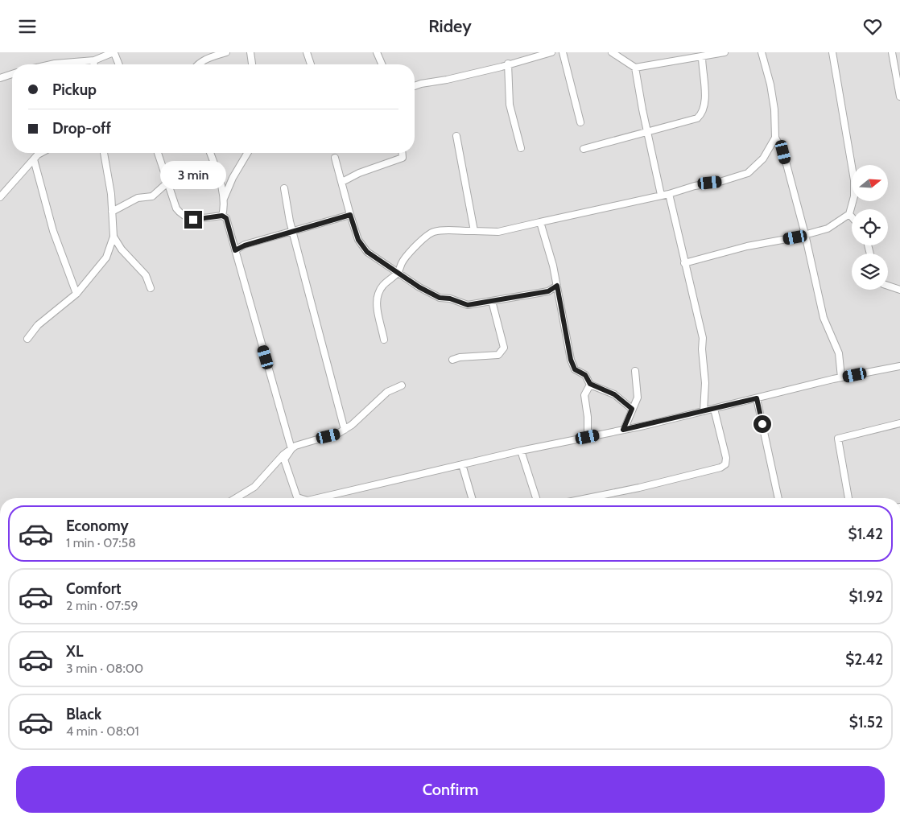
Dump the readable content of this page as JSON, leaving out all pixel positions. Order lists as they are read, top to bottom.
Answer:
{
  "north": "right",
  "page": {
    "header": "Ridey",
    "banner": ["Pickup", "Drop-off"],
    "bubble": "3 min",
    "list": [
      {
        "name": "Economy",
        "note": "1 min · 07:58",
        "value": "$1.42"
      },
      {
        "name": "Comfort",
        "note": "2 min · 07:59",
        "value": "$1.92"
      },
      {
        "name": "XL",
        "note": "3 min · 08:00",
        "value": "$2.42"
      },
      {
        "name": "Black",
        "note": "4 min · 08:01",
        "value": "$1.52"
      }
    ],
    "buttons": "Confirm"
  }
}
